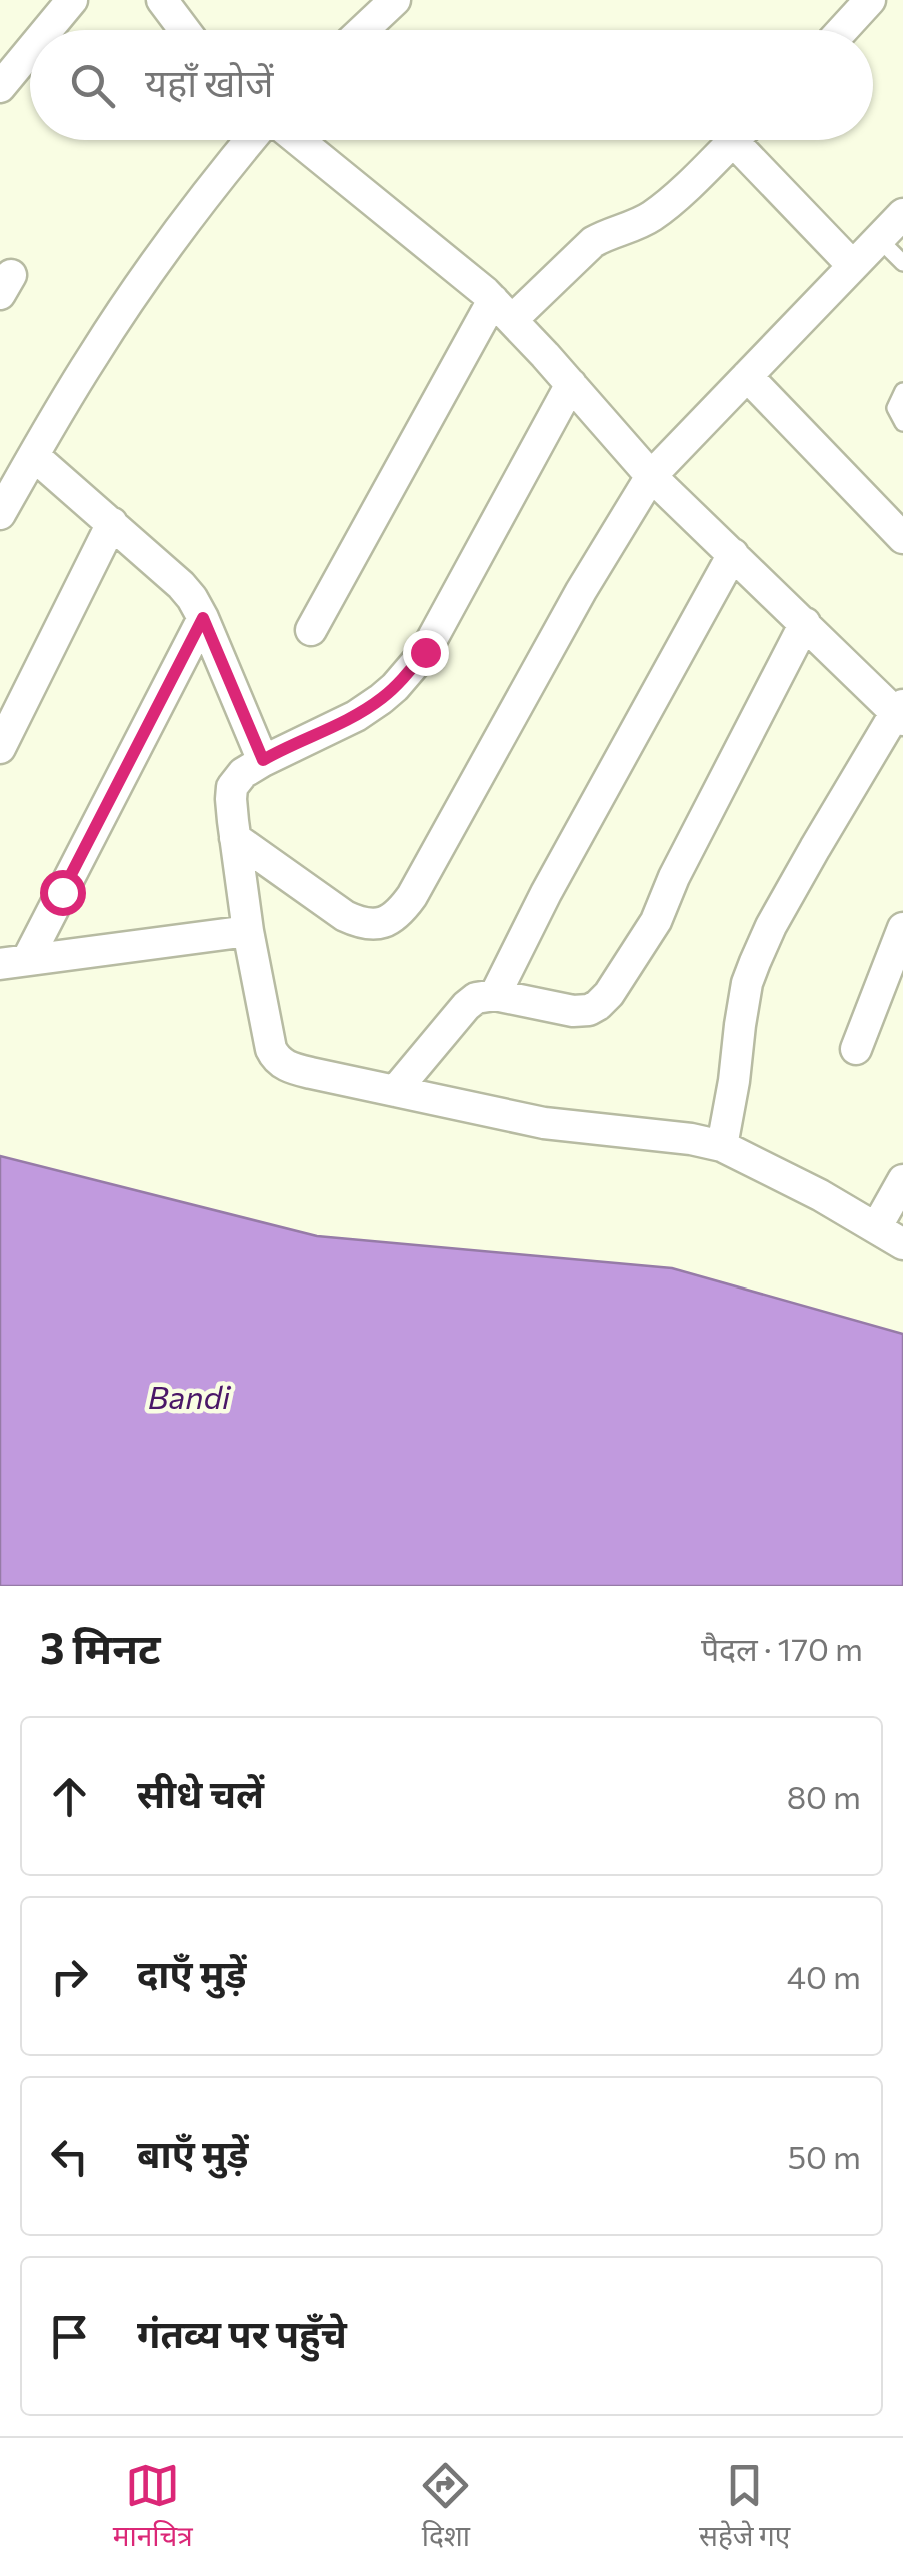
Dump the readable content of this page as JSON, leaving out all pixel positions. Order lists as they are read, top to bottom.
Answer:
{
  "water": ["Bandi"],
  "page": {
    "search": "यहाँ खोजें",
    "heading": ["3 मिनट", "पैदल · 170 m"],
    "list": [
      ["सीधे चलें", "80 m"],
      ["दाएँ मुड़ें", "40 m"],
      ["बाएँ मुड़ें", "50 m"],
      "गंतव्य पर पहुँचे"
    ],
    "nav": ["मानचित्र", "दिशा", "सहेजे गए"]
  }
}
